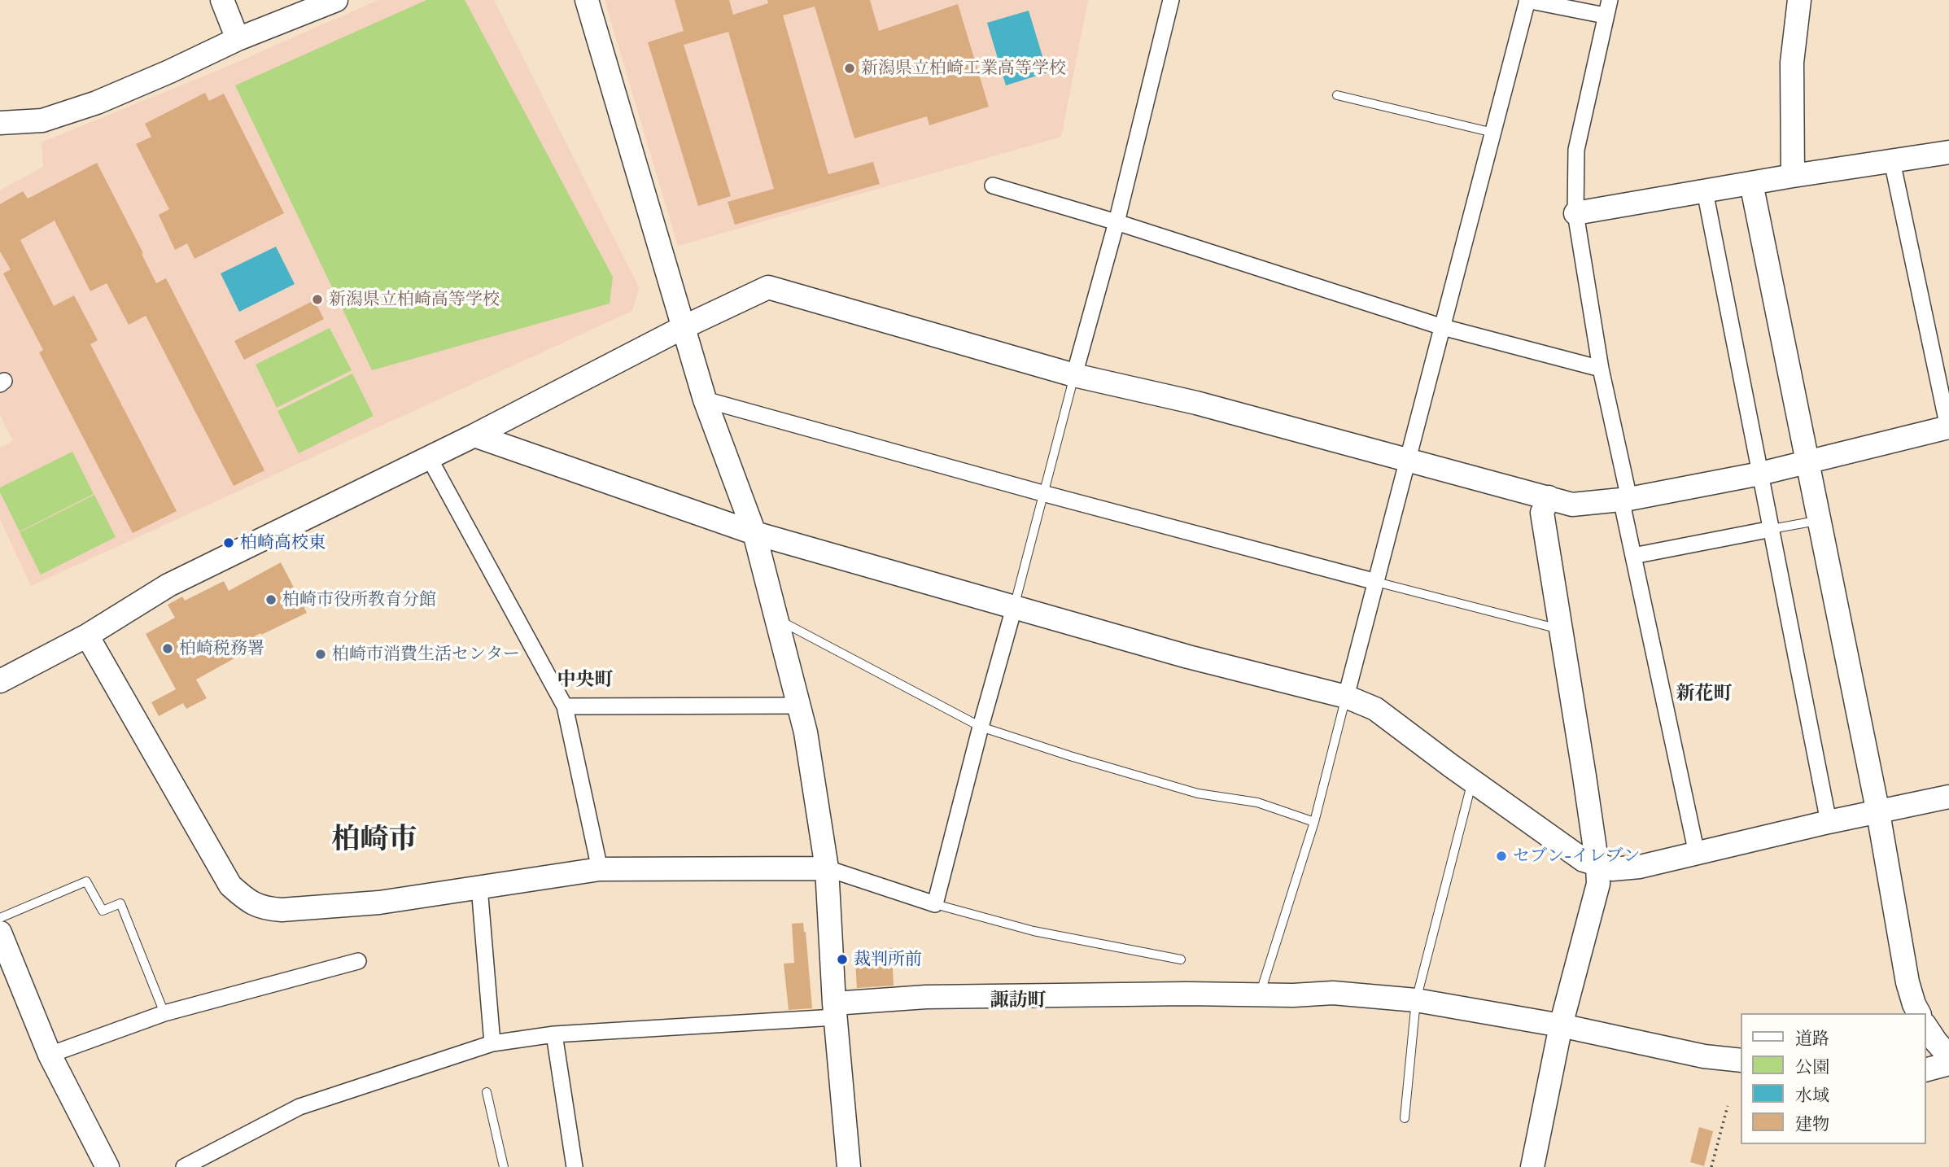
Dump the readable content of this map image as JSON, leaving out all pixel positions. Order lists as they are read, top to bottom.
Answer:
{
  "districts": [
    "中央町",
    "新花町",
    "柏崎市",
    "諏訪町"
  ],
  "places": [
    "新潟県立柏崎工業高等学校",
    "新潟県立柏崎高等学校",
    "柏崎高校東",
    "柏崎市役所教育分館",
    "柏崎税務署",
    "柏崎市消費生活センター",
    "セブン-イレブン",
    "裁判所前"
  ],
  "legend": [
    "道路",
    "公園",
    "水域",
    "建物"
  ]
}
